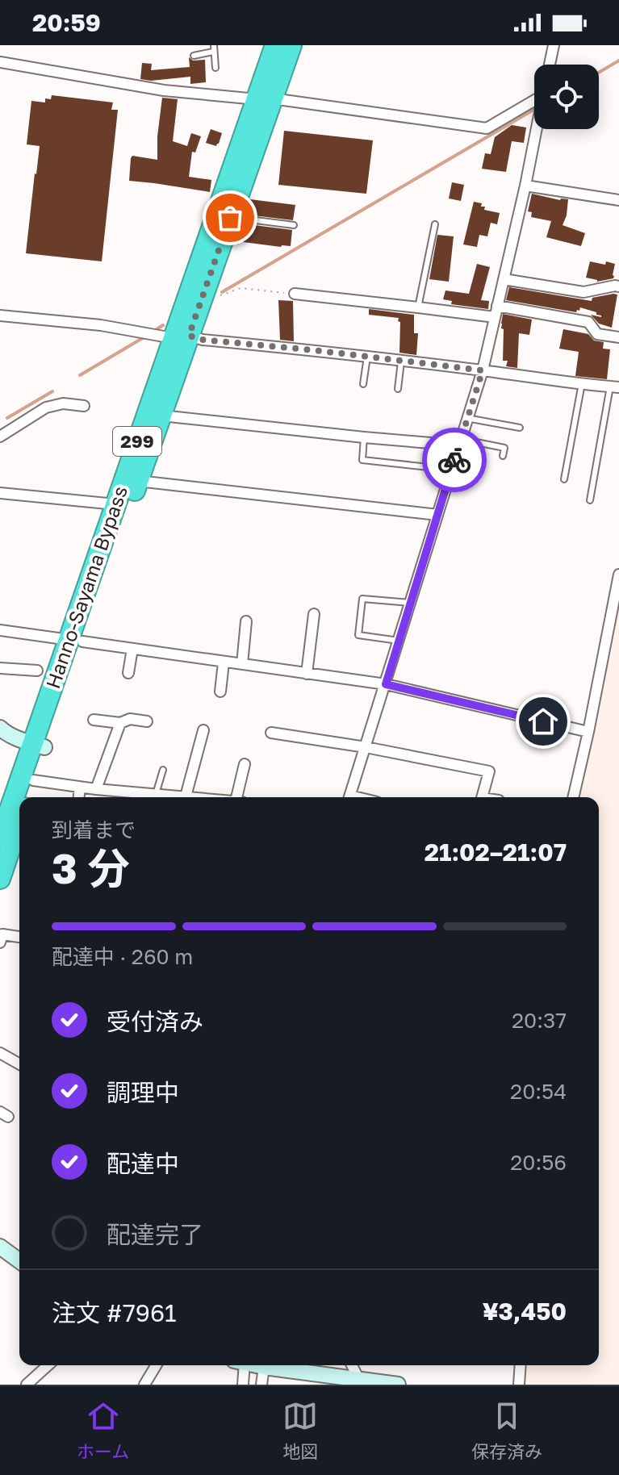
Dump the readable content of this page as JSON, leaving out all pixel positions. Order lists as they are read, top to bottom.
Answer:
{
  "streets": {
    "highway": ["299", "Hanno-Sayama Bypass"]
  },
  "page": {
    "status": "20:59",
    "heading": ["3 分", "到着まで", "21:02–21:07"],
    "panel": ["注文 #7961", "¥3,450"],
    "bar": "配達中 · 260 m",
    "list": [
      ["受付済み", "20:37"],
      ["調理中", "20:54"],
      ["配達中", "20:56"],
      "配達完了"
    ],
    "tabs": ["ホーム", "地図", "保存済み"]
  }
}
